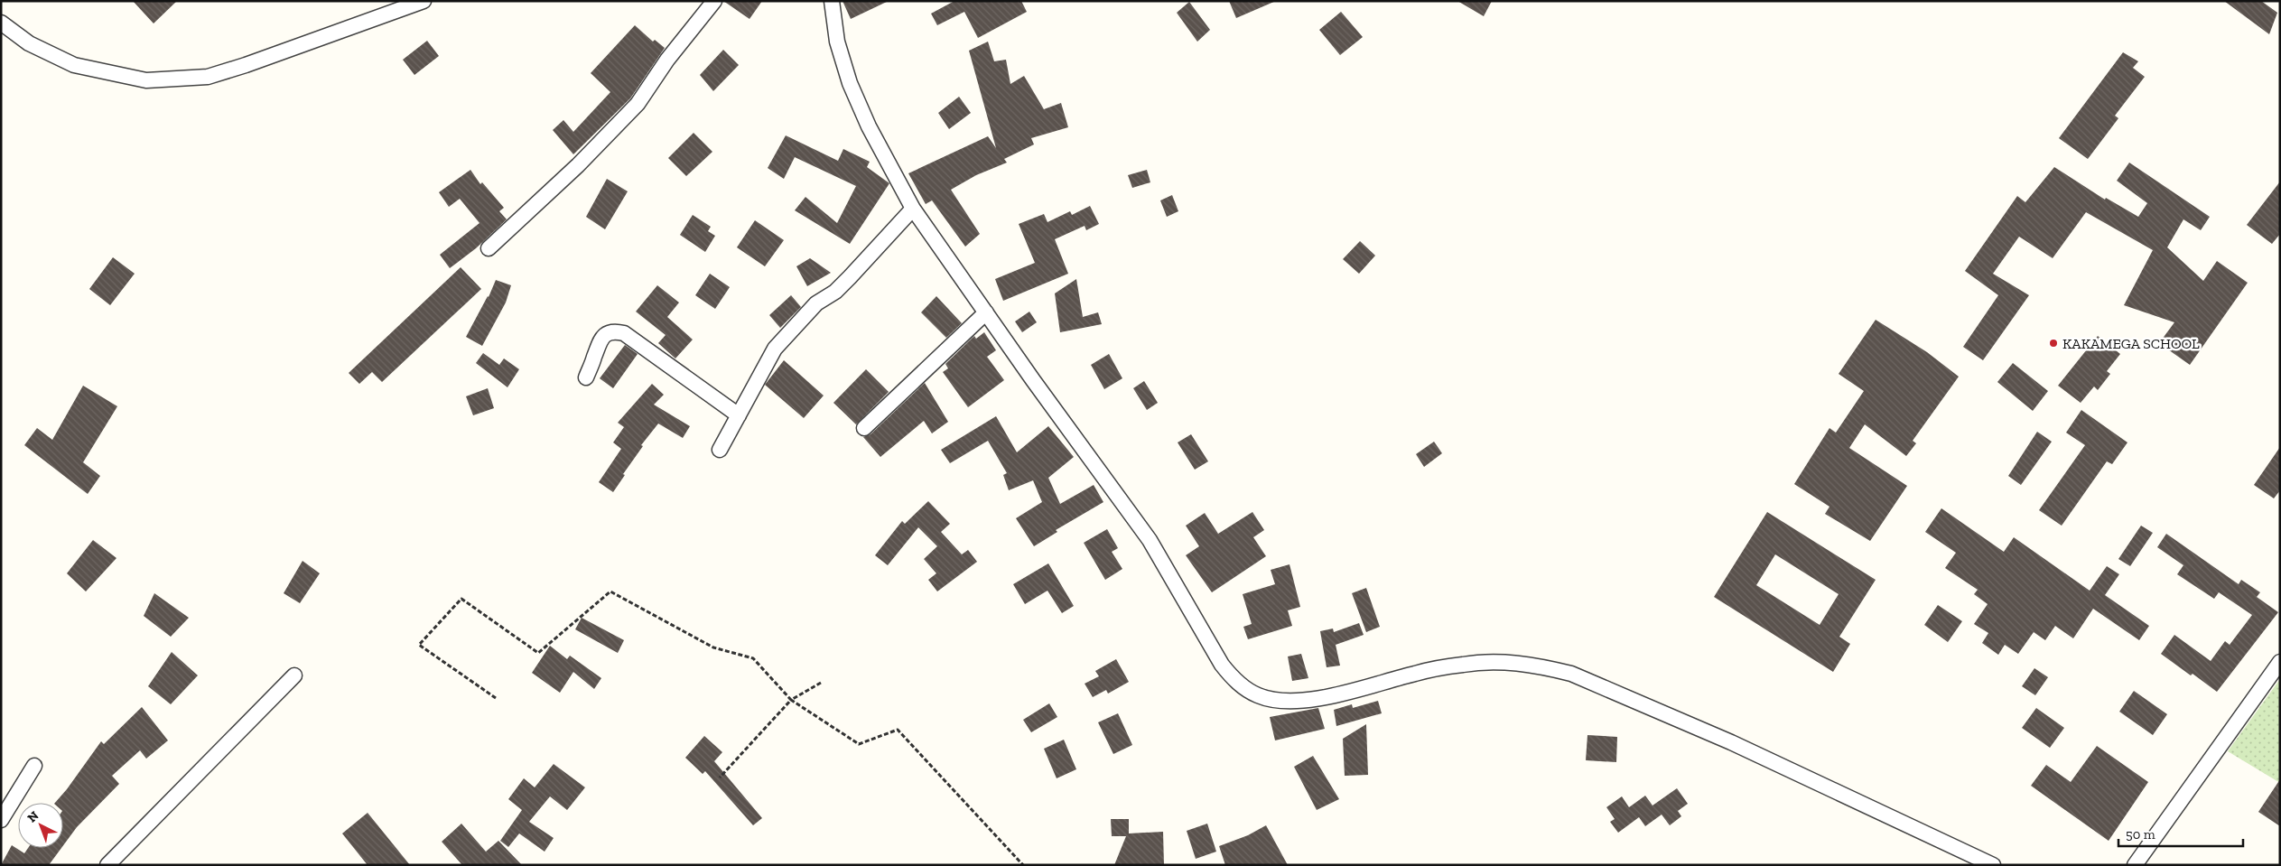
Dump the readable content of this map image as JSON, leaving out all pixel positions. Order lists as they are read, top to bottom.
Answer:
{
  "places": ["KAKAMEGA SCHOOL"],
  "scale_bar": "50 m",
  "north": "top left"
}
